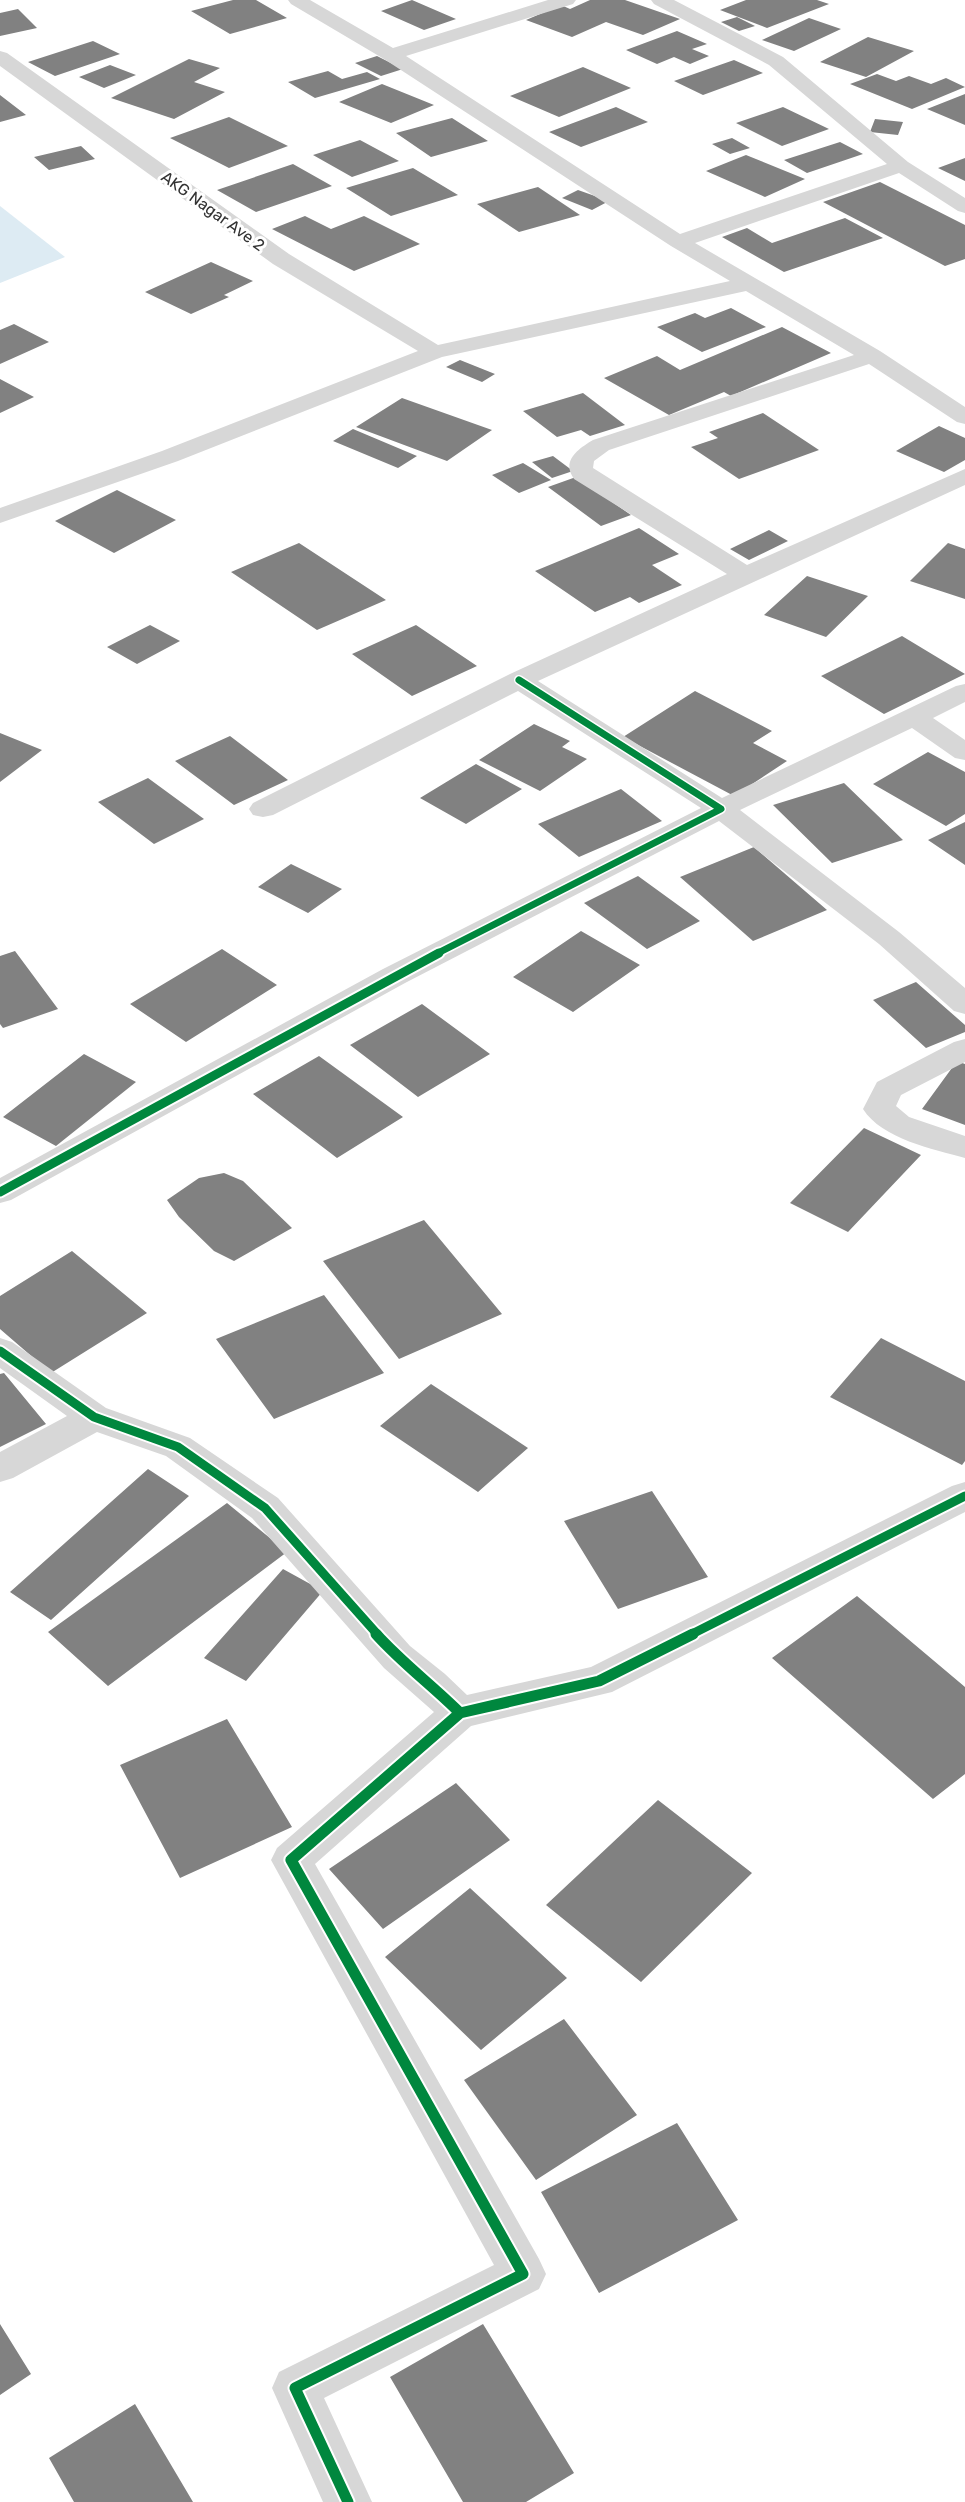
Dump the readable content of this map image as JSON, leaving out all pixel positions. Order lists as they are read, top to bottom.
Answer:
{
  "streets": {
    "street": ["AKG Nagar Ave 2"]
  }
}
